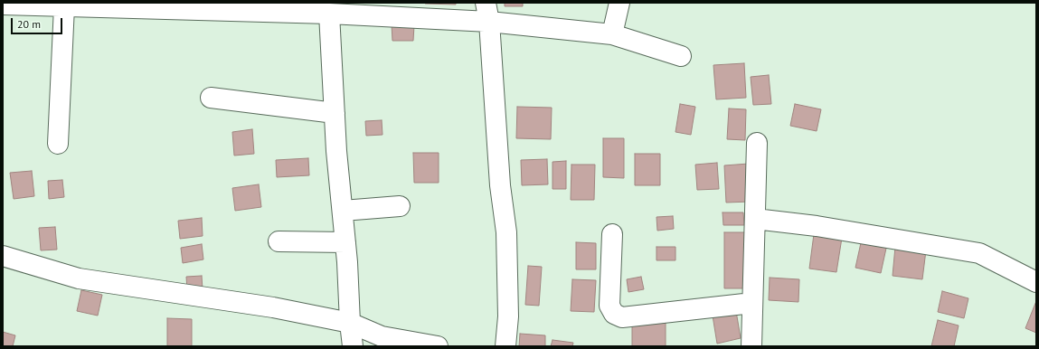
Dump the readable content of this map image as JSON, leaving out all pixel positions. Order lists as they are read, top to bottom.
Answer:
{
  "scale_bar": "20 m"
}
